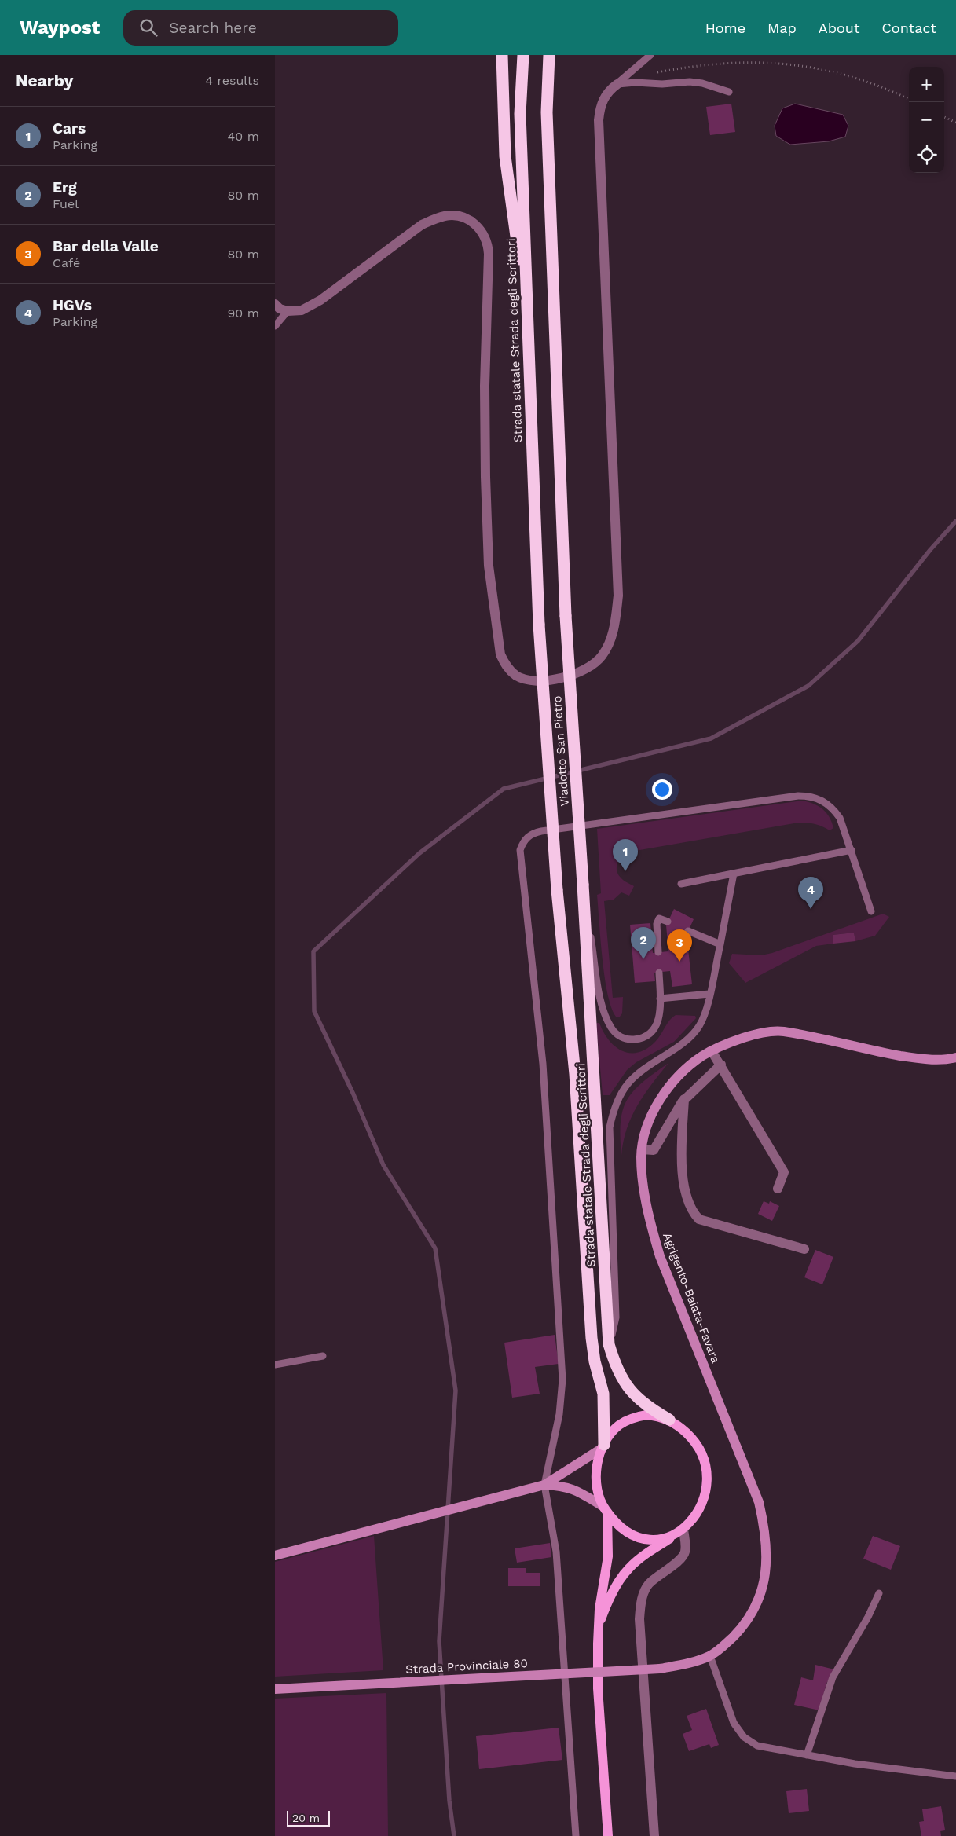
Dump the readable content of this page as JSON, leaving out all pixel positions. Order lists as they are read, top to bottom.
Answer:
{
  "streets": {
    "highway": ["Strada statale Strada degli Scrittori", "Viadotto San Pietro"],
    "street": ["Agrigento-Baiata-Favara", "Strada Provinciale 80"]
  },
  "crossings": [
    ["Strada statale Strada degli Scrittori", "Viadotto San Pietro"],
    ["Agrigento-Baiata-Favara", "Strada Provinciale 80"]
  ],
  "scale_bar": "20 m",
  "page": {
    "header": "Waypost",
    "search": "Search here",
    "nav": [
      "Home",
      "Map",
      "About",
      "Contact"
    ],
    "heading": ["Nearby", "4 results"],
    "map_buttons": ["+", "−"],
    "list": [
      {
        "mark": "1",
        "name": "Cars",
        "note": "Parking",
        "value": "40 m"
      },
      {
        "mark": "2",
        "name": "Erg",
        "note": "Fuel",
        "value": "80 m"
      },
      {
        "mark": "3",
        "name": "Bar della Valle",
        "note": "Café",
        "value": "80 m"
      },
      {
        "mark": "4",
        "name": "HGVs",
        "note": "Parking",
        "value": "90 m"
      }
    ],
    "pins": [
      "1",
      "4",
      "2",
      "3"
    ],
    "scale": "20 m"
  }
}
